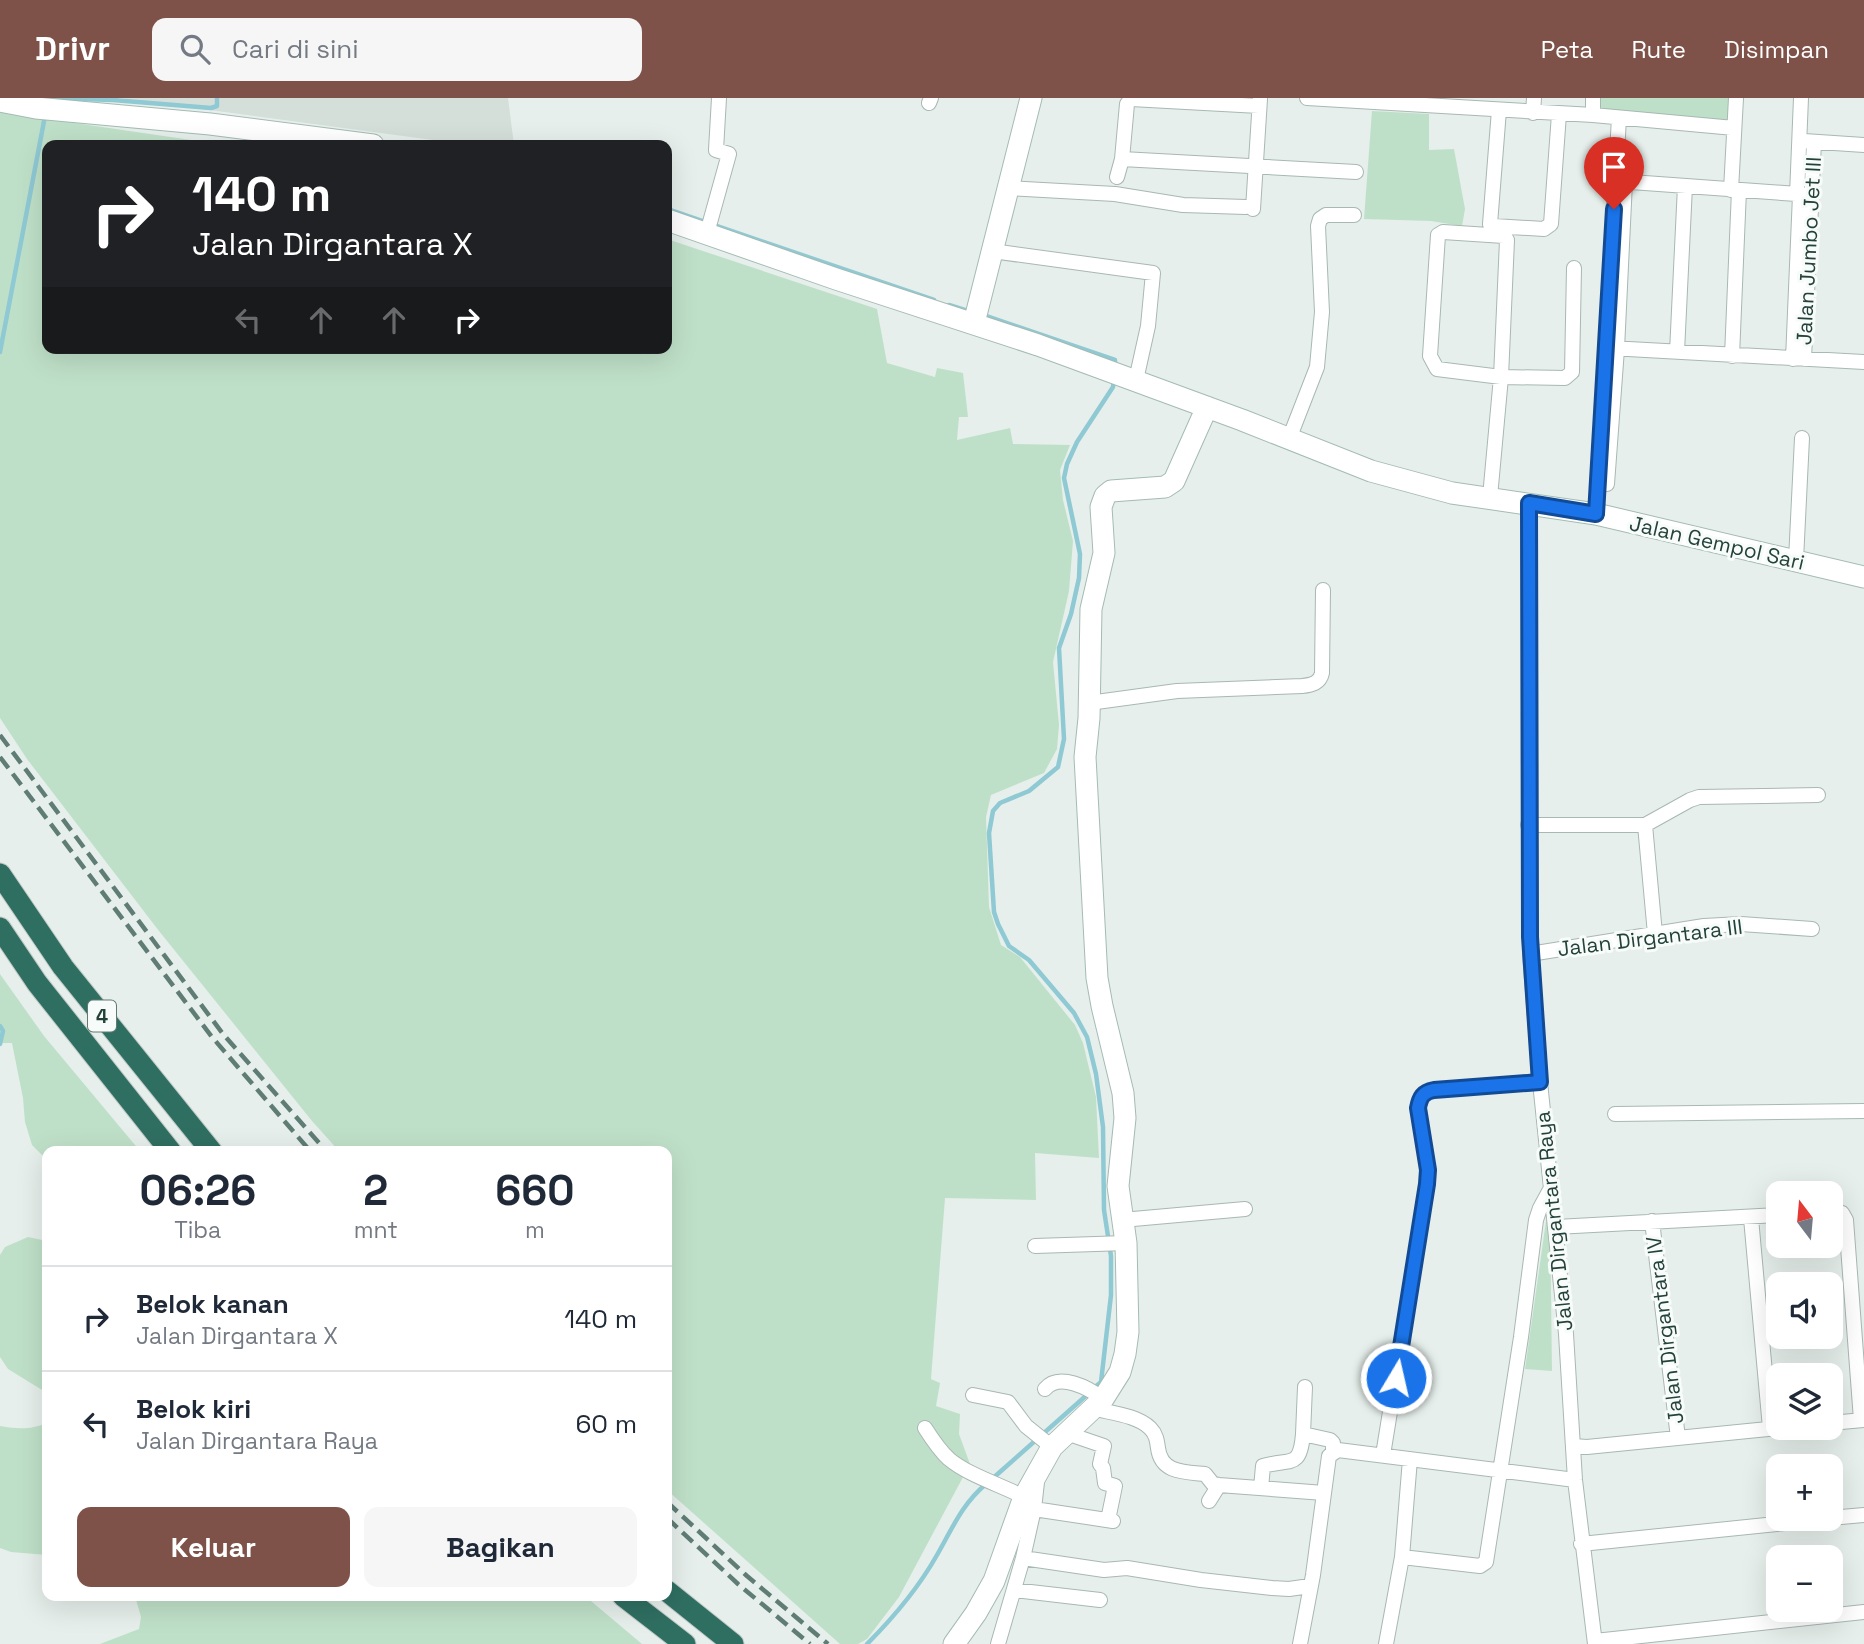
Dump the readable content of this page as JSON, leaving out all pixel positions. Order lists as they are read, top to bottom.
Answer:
{
  "streets": {
    "highway": ["4"],
    "street": [
      "Jalan Jumbo Jet III",
      "Jalan Gempol Sari",
      "Jalan Dirgantara III",
      "Jalan Dirgantara Raya",
      "Jalan Dirgantara IV"
    ]
  },
  "crossings": [
    ["Jalan Gempol Sari", "Jalan Dirgantara Raya"],
    ["Jalan Dirgantara III", "Jalan Dirgantara Raya"],
    ["Jalan Dirgantara Raya", "Jalan Dirgantara IV"]
  ],
  "north": "top",
  "page": {
    "header": "Drivr",
    "search": "Cari di sini",
    "nav": ["Peta", "Rute", "Disimpan"],
    "turn": ["140 m", "Jalan Dirgantara X"],
    "eta": [
      "06:26",
      "Tiba",
      "2",
      "mnt",
      "660",
      "m"
    ],
    "map_buttons": ["+", "−"],
    "list": [
      {
        "name": "Belok kanan",
        "note": "Jalan Dirgantara X",
        "value": "140 m"
      },
      {
        "name": "Belok kiri",
        "note": "Jalan Dirgantara Raya",
        "value": "60 m"
      }
    ],
    "buttons": ["Keluar", "Bagikan"]
  }
}
